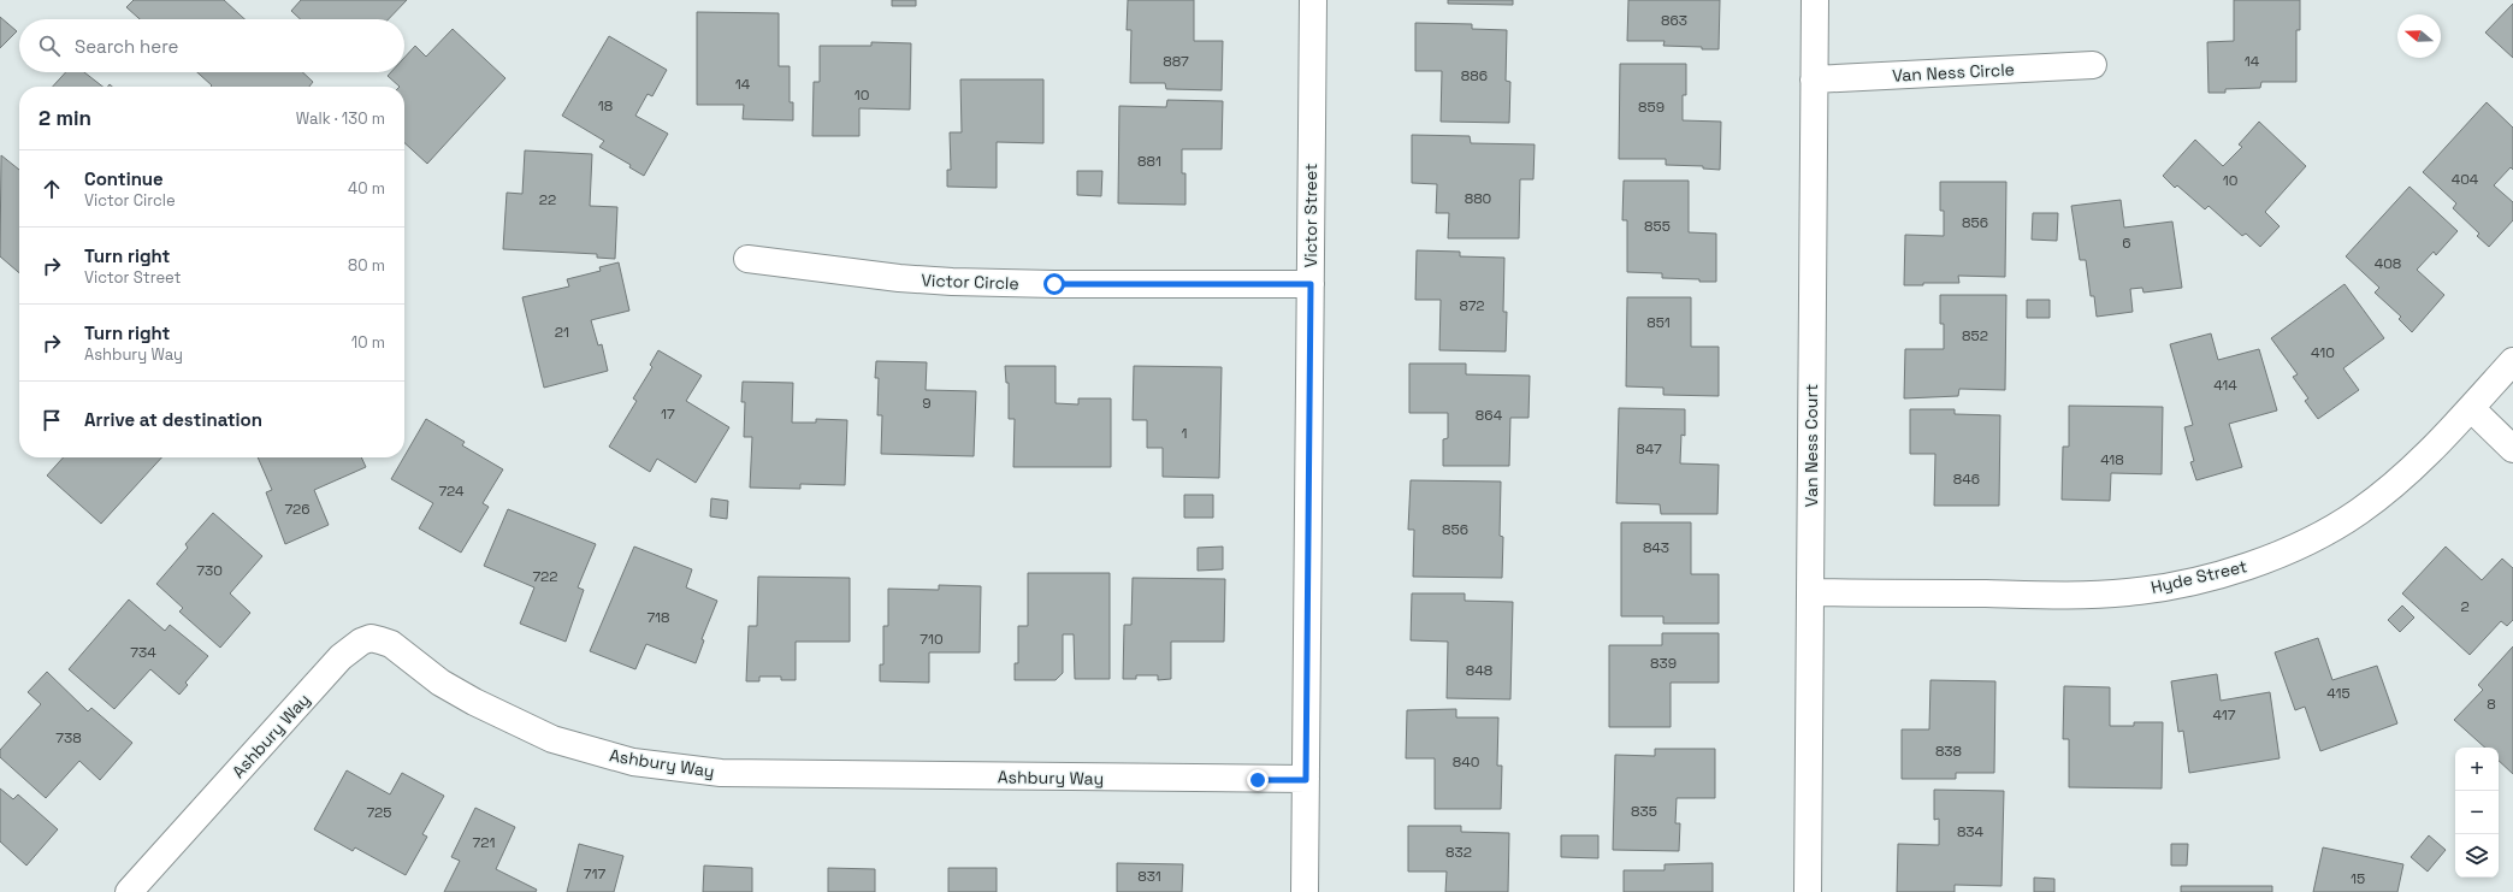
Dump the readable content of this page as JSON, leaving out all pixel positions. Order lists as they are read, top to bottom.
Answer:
{
  "streets": {
    "street": [
      "Van Ness Circle",
      "Victor Street",
      "Victor Circle",
      "Van Ness Court",
      "Hyde Street",
      "Ashbury Way"
    ]
  },
  "crossings": [
    ["Van Ness Circle", "Van Ness Court"],
    ["Victor Street", "Victor Circle"],
    ["Victor Street", "Ashbury Way"],
    ["Van Ness Court", "Hyde Street"]
  ],
  "house_numbers": [
    "863",
    "887",
    "14",
    "886",
    "14",
    "10",
    "18",
    "859",
    "881",
    "404",
    "10",
    "880",
    "22",
    "856",
    "855",
    "6",
    "408",
    "872",
    "851",
    "21",
    "852",
    "410",
    "414",
    "9",
    "17",
    "864",
    "1",
    "847",
    "418",
    "846",
    "724",
    "726",
    "856",
    "843",
    "730",
    "722",
    "2",
    "718",
    "710",
    "734",
    "839",
    "848",
    "415",
    "8",
    "417",
    "738",
    "838",
    "840",
    "835",
    "725",
    "834",
    "721",
    "832",
    "717",
    "831",
    "15"
  ],
  "north": "left",
  "page": {
    "search": "Search here",
    "heading": ["2 min", "Walk · 130 m"],
    "list": [
      ["Continue", "Victor Circle", "40 m"],
      ["Turn right", "Victor Street", "80 m"],
      ["Turn right", "Ashbury Way", "10 m"],
      "Arrive at destination"
    ],
    "map_buttons": ["+", "−"]
  }
}
